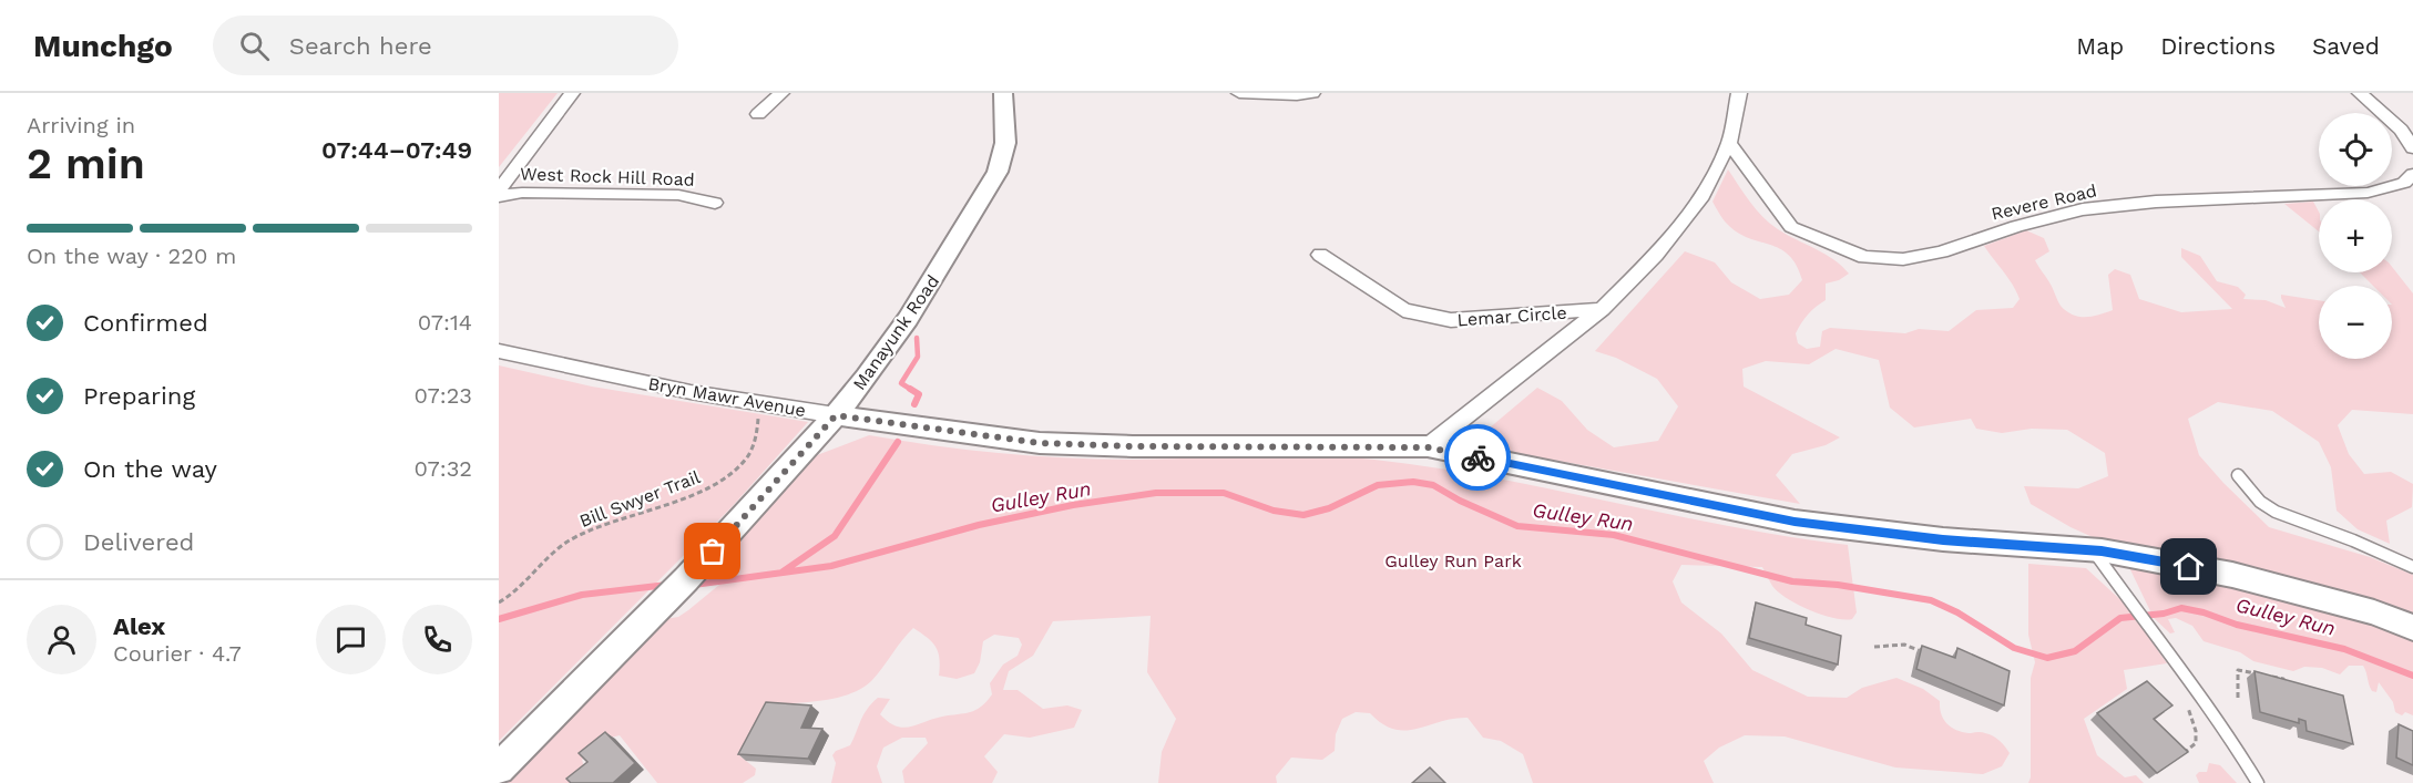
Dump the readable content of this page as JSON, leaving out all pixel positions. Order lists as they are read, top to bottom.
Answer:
{
  "streets": {
    "street": [
      "West Rock Hill Road",
      "Revere Road",
      "Lemar Circle",
      "Manayunk Road",
      "Bryn Mawr Avenue"
    ],
    "path": ["Bill Swyer Trail"]
  },
  "crossings": [
    ["Manayunk Road", "Bryn Mawr Avenue"],
    ["Bryn Mawr Avenue", "Bill Swyer Trail"]
  ],
  "water": ["Gulley Run"],
  "parks": ["Gulley Run Park"],
  "page": {
    "header": "Munchgo",
    "search": "Search here",
    "nav": ["Map", "Directions", "Saved"],
    "heading": ["2 min", "Arriving in", "07:44–07:49"],
    "panel": ["Alex", "Courier · 4.7"],
    "map_buttons": ["+", "−"],
    "bar": "On the way · 220 m",
    "list": [
      ["Confirmed", "07:14"],
      ["Preparing", "07:23"],
      ["On the way", "07:32"],
      "Delivered"
    ]
  }
}
